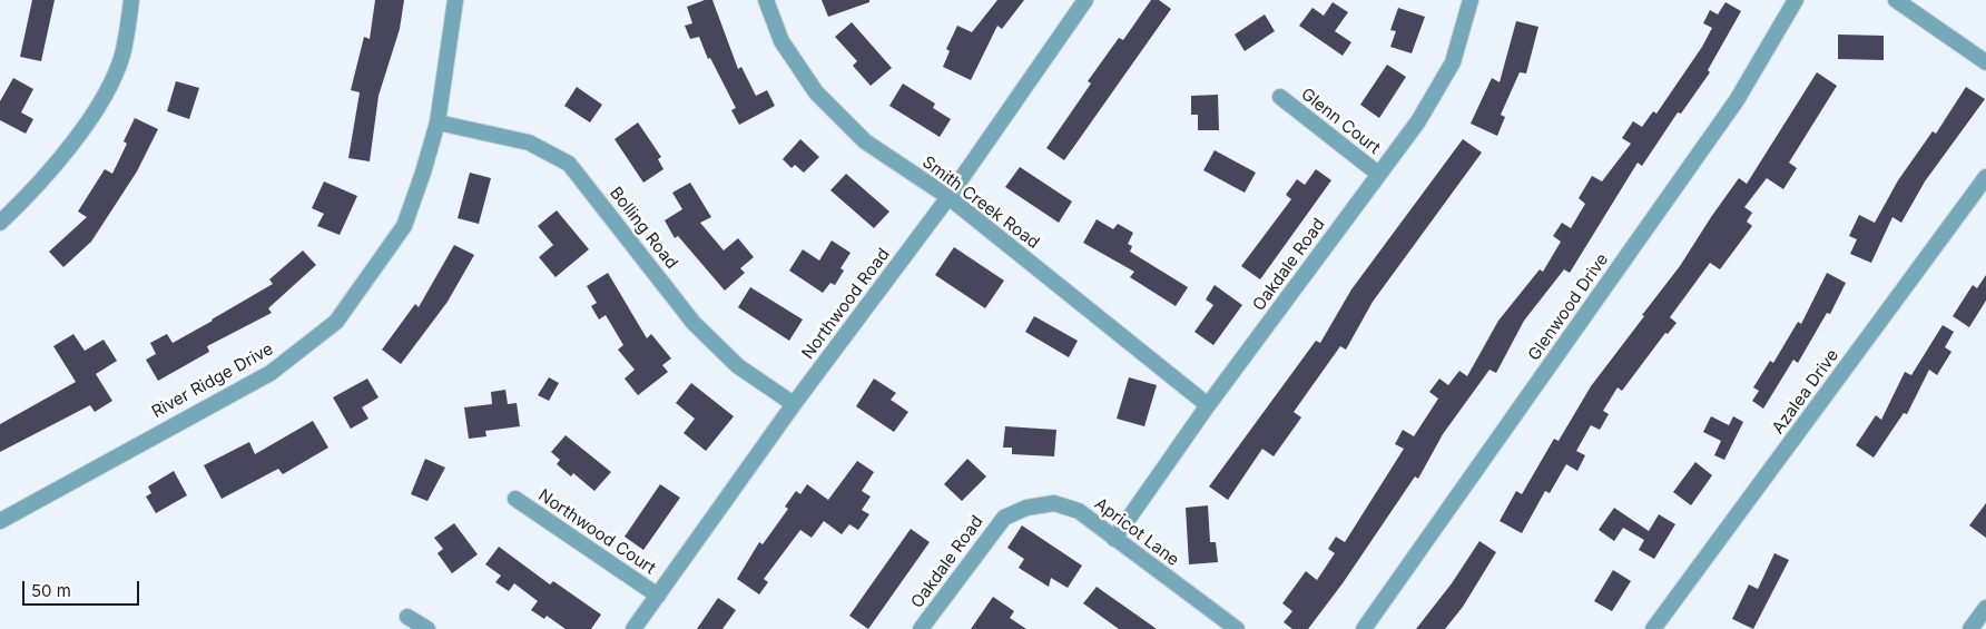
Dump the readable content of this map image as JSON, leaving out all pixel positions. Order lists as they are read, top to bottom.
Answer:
{
  "streets": {
    "street": [
      "Glenn Court",
      "Smith Creek Road",
      "Bolling Road",
      "Oakdale Road",
      "Northwood Road",
      "Glenwood Drive",
      "River Ridge Drive",
      "Azalea Drive",
      "Northwood Court",
      "Apricot Lane"
    ]
  },
  "crossings": [
    ["Glenn Court", "Oakdale Road"],
    ["Smith Creek Road", "Oakdale Road"],
    ["Smith Creek Road", "Northwood Road"],
    ["Bolling Road", "Northwood Road"],
    ["Bolling Road", "River Ridge Drive"],
    ["Oakdale Road", "Apricot Lane"],
    ["Northwood Road", "Northwood Court"]
  ],
  "scale_bar": "50 m"
}
